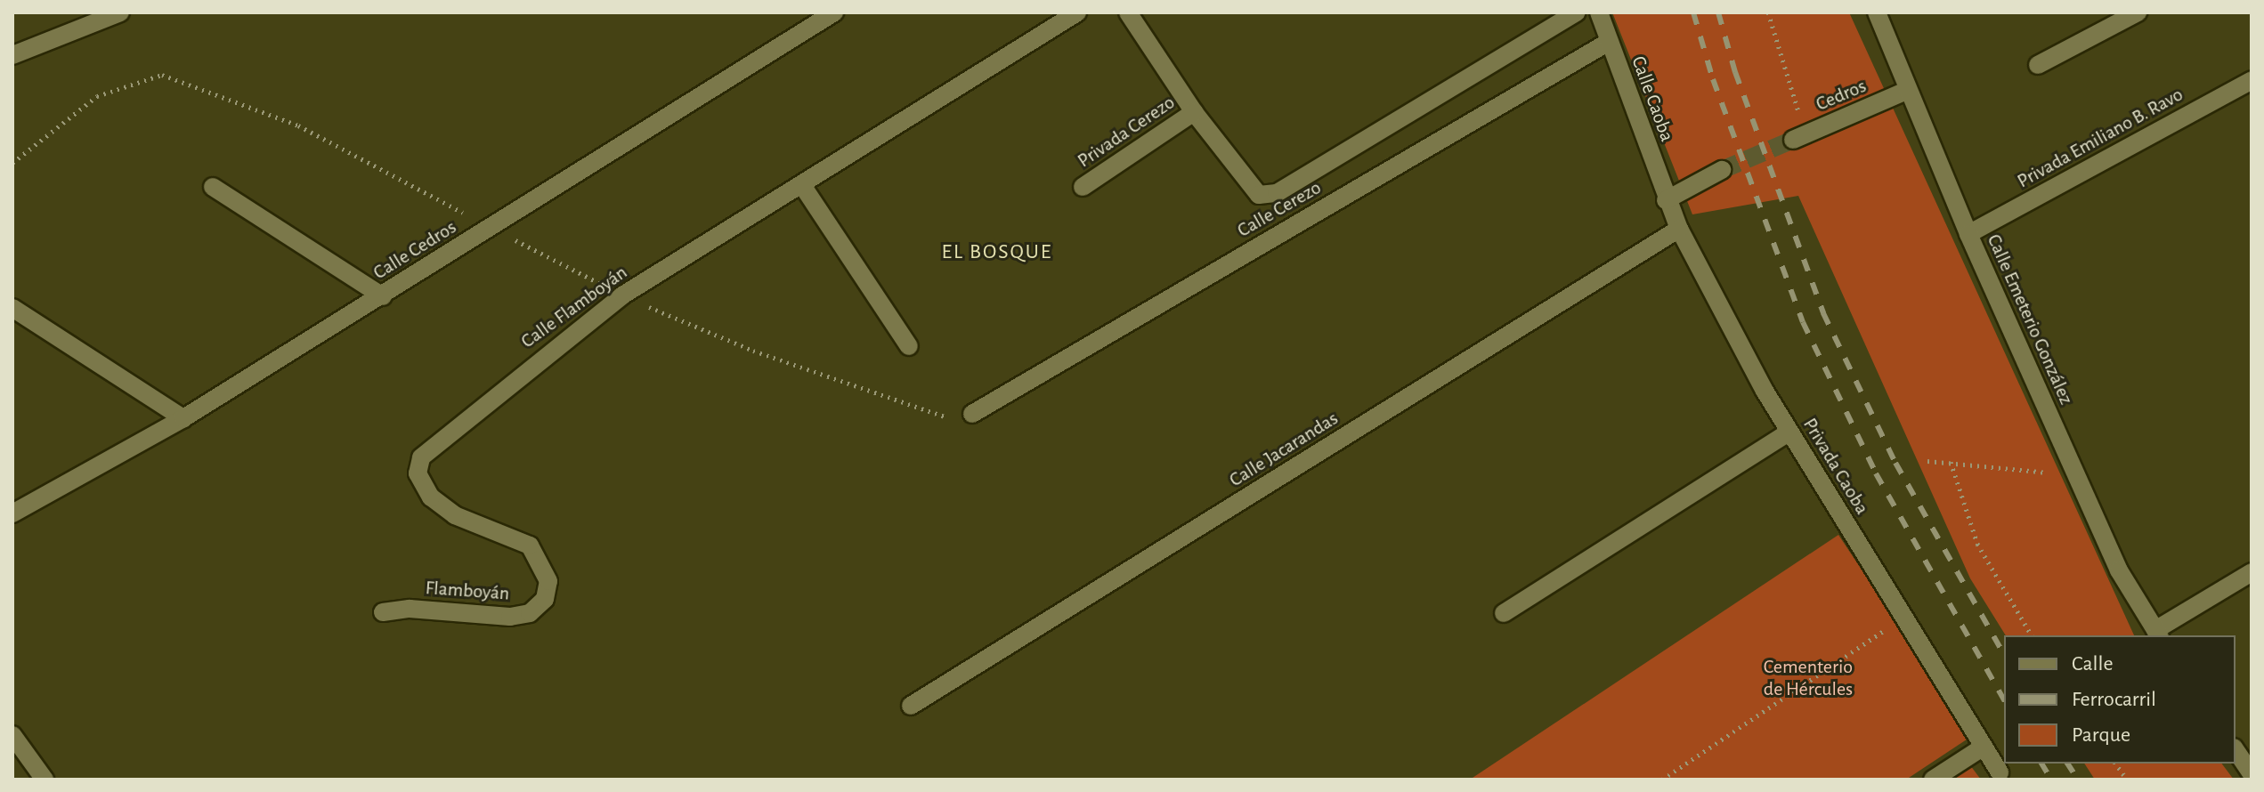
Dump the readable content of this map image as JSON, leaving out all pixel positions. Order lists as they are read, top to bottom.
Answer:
{
  "streets": {
    "street": [
      "Cedros",
      "Calle Caoba",
      "Privada Cerezo",
      "Privada Emiliano B. Ravo",
      "Calle Cerezo",
      "Calle Cedros",
      "Calle Flamboyán",
      "Calle Emeterio González",
      "Calle Jacarandas",
      "Privada Caoba",
      "Flamboyán"
    ]
  },
  "crossings": [
    ["Cedros", "Calle Emeterio González"],
    ["Calle Caoba", "Calle Cerezo"],
    ["Calle Caoba", "Privada Caoba"],
    ["Privada Cerezo", "Calle Cerezo"],
    ["Privada Emiliano B. Ravo", "Calle Emeterio González"],
    ["Calle Flamboyán", "Flamboyán"],
    ["Calle Jacarandas", "Privada Caoba"]
  ],
  "districts": ["EL BOSQUE"],
  "parks": ["Cementerio de Hércules"],
  "legend": ["Calle", "Ferrocarril", "Parque"]
}
